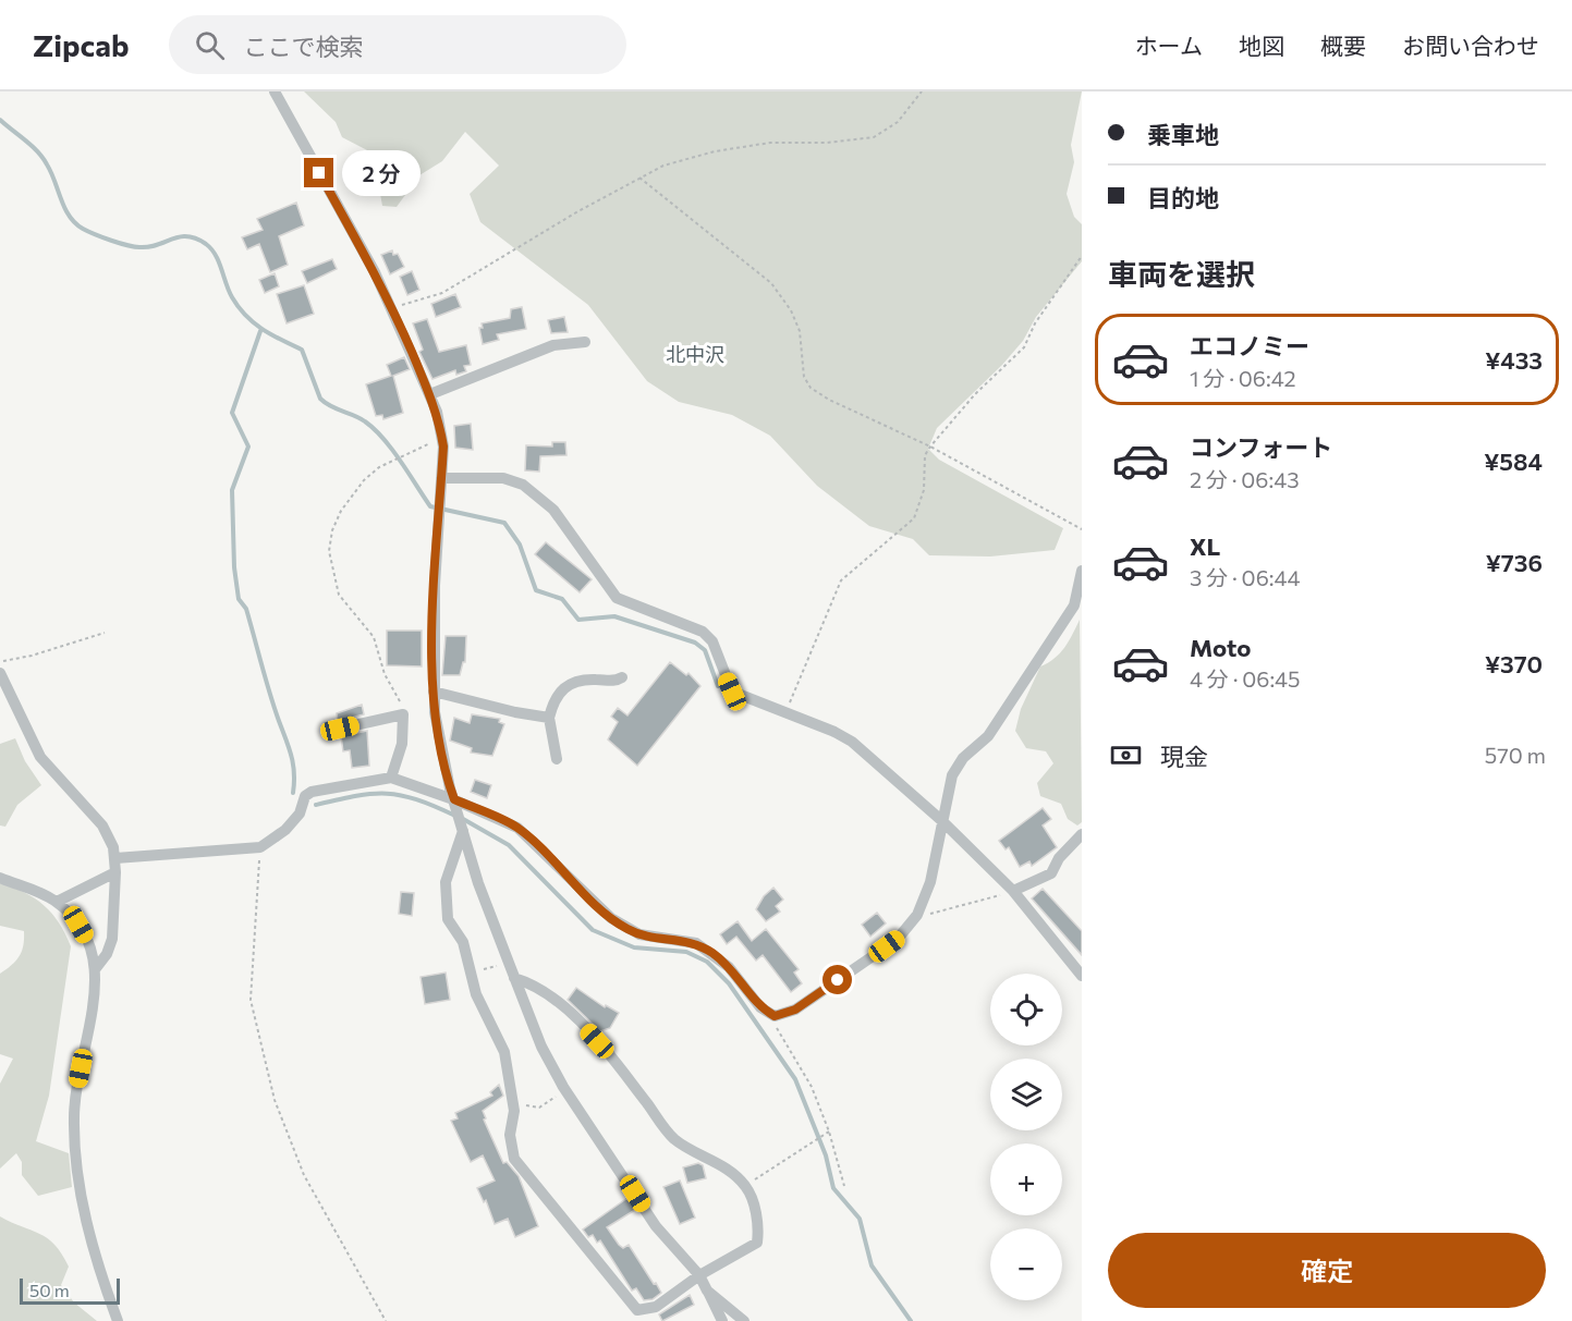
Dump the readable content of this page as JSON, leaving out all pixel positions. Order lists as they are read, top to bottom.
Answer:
{
  "districts": ["北中沢"],
  "scale_bar": "50 m",
  "page": {
    "header": "Zipcab",
    "search": "ここで検索",
    "nav": [
      "ホーム",
      "地図",
      "概要",
      "お問い合わせ"
    ],
    "banner": ["乗車地", "目的地"],
    "bubble": "2 分",
    "heading": "車両を選択",
    "list": [
      {
        "name": "エコノミー",
        "note": "1 分 · 06:42",
        "value": "¥433"
      },
      {
        "name": "コンフォート",
        "note": "2 分 · 06:43",
        "value": "¥584"
      },
      {
        "name": "XL",
        "note": "3 分 · 06:44",
        "value": "¥736"
      },
      {
        "name": "Moto",
        "note": "4 分 · 06:45",
        "value": "¥370"
      }
    ],
    "pay": ["現金", "570 m"],
    "map_buttons": ["+", "−"],
    "buttons": "確定",
    "scale": "50 m"
  }
}
